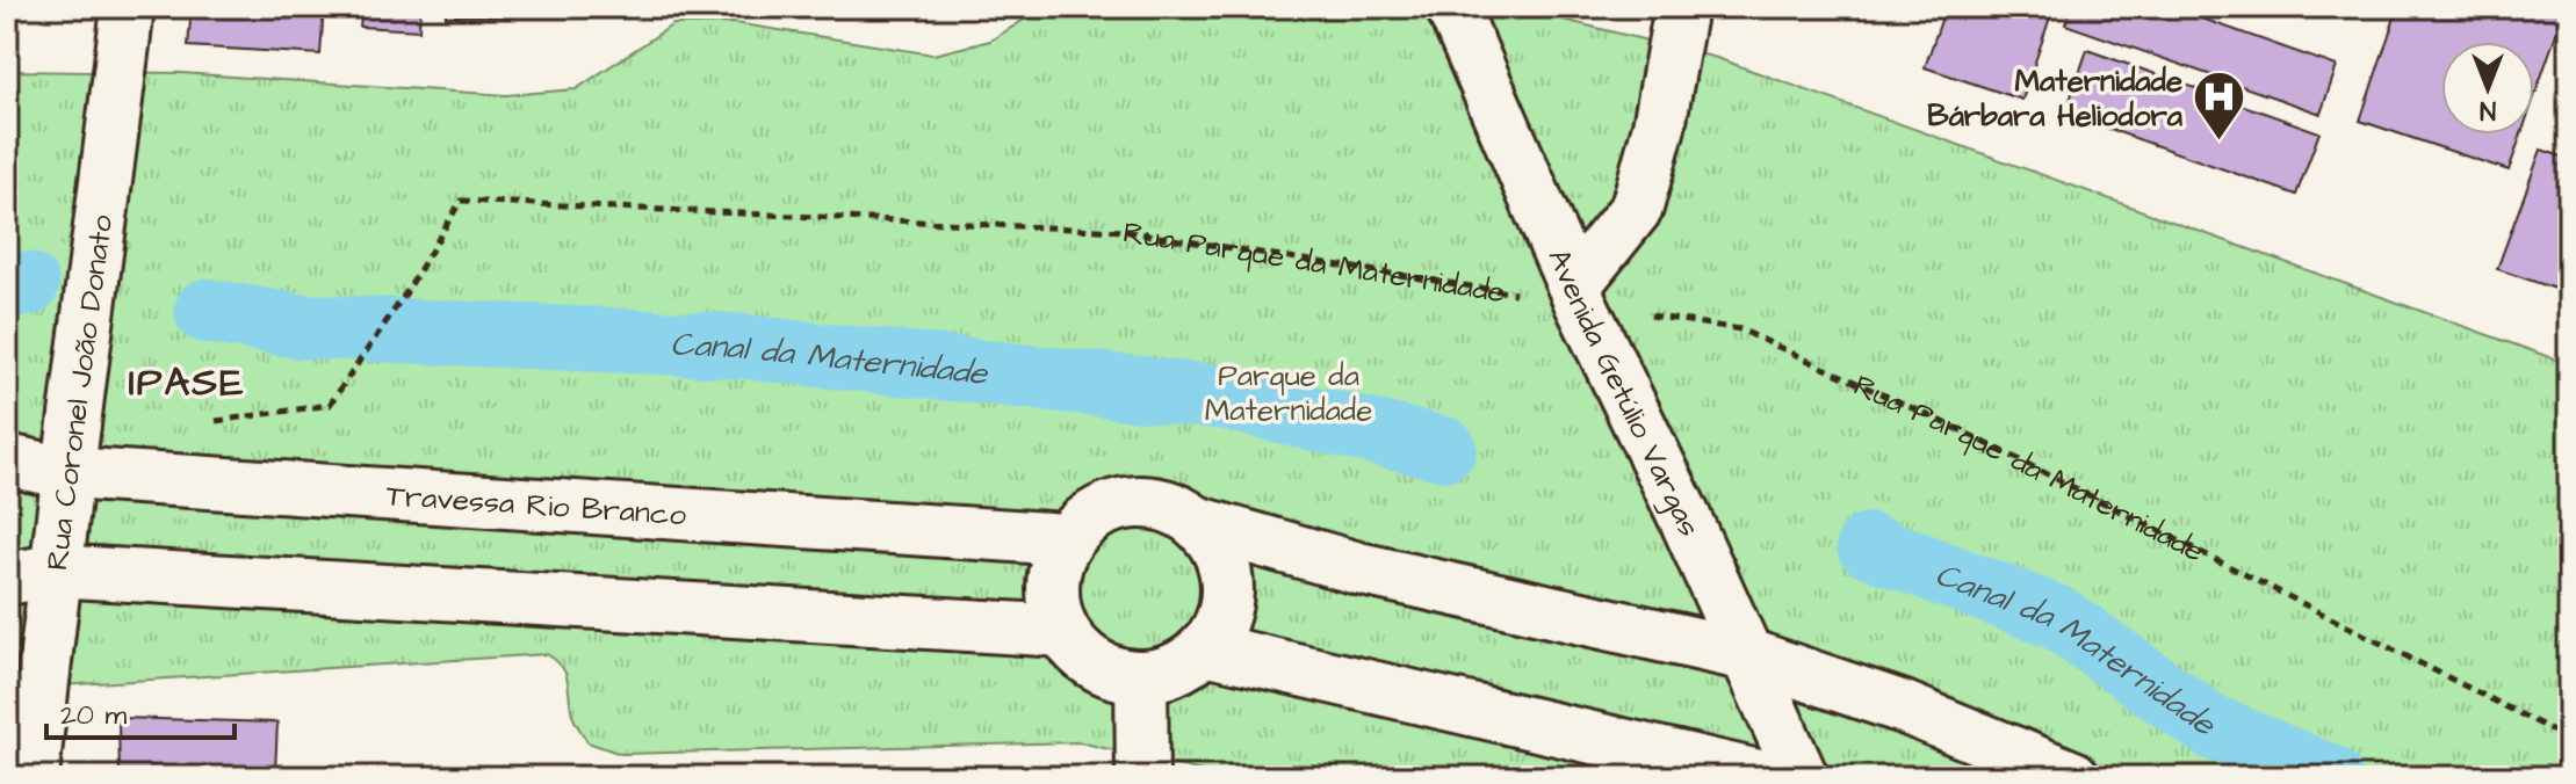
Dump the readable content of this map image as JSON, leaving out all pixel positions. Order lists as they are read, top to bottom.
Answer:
{
  "streets": {
    "street": ["Rua Coronel João Donato", "Avenida Getúlio Vargas", "Travessa Rio Branco"],
    "path": ["Rua Parque da Maternidade"]
  },
  "crossings": [
    ["Rua Parque da Maternidade", "Avenida Getúlio Vargas"],
    ["Rua Coronel João Donato", "Travessa Rio Branco"]
  ],
  "districts": ["IPASE"],
  "water": ["Canal da Maternidade"],
  "parks": ["Parque da Maternidade"],
  "places": {
    "hospital": ["Maternidade Bárbara Heliodora"]
  },
  "scale_bar": "20 m",
  "north": "bottom"
}
